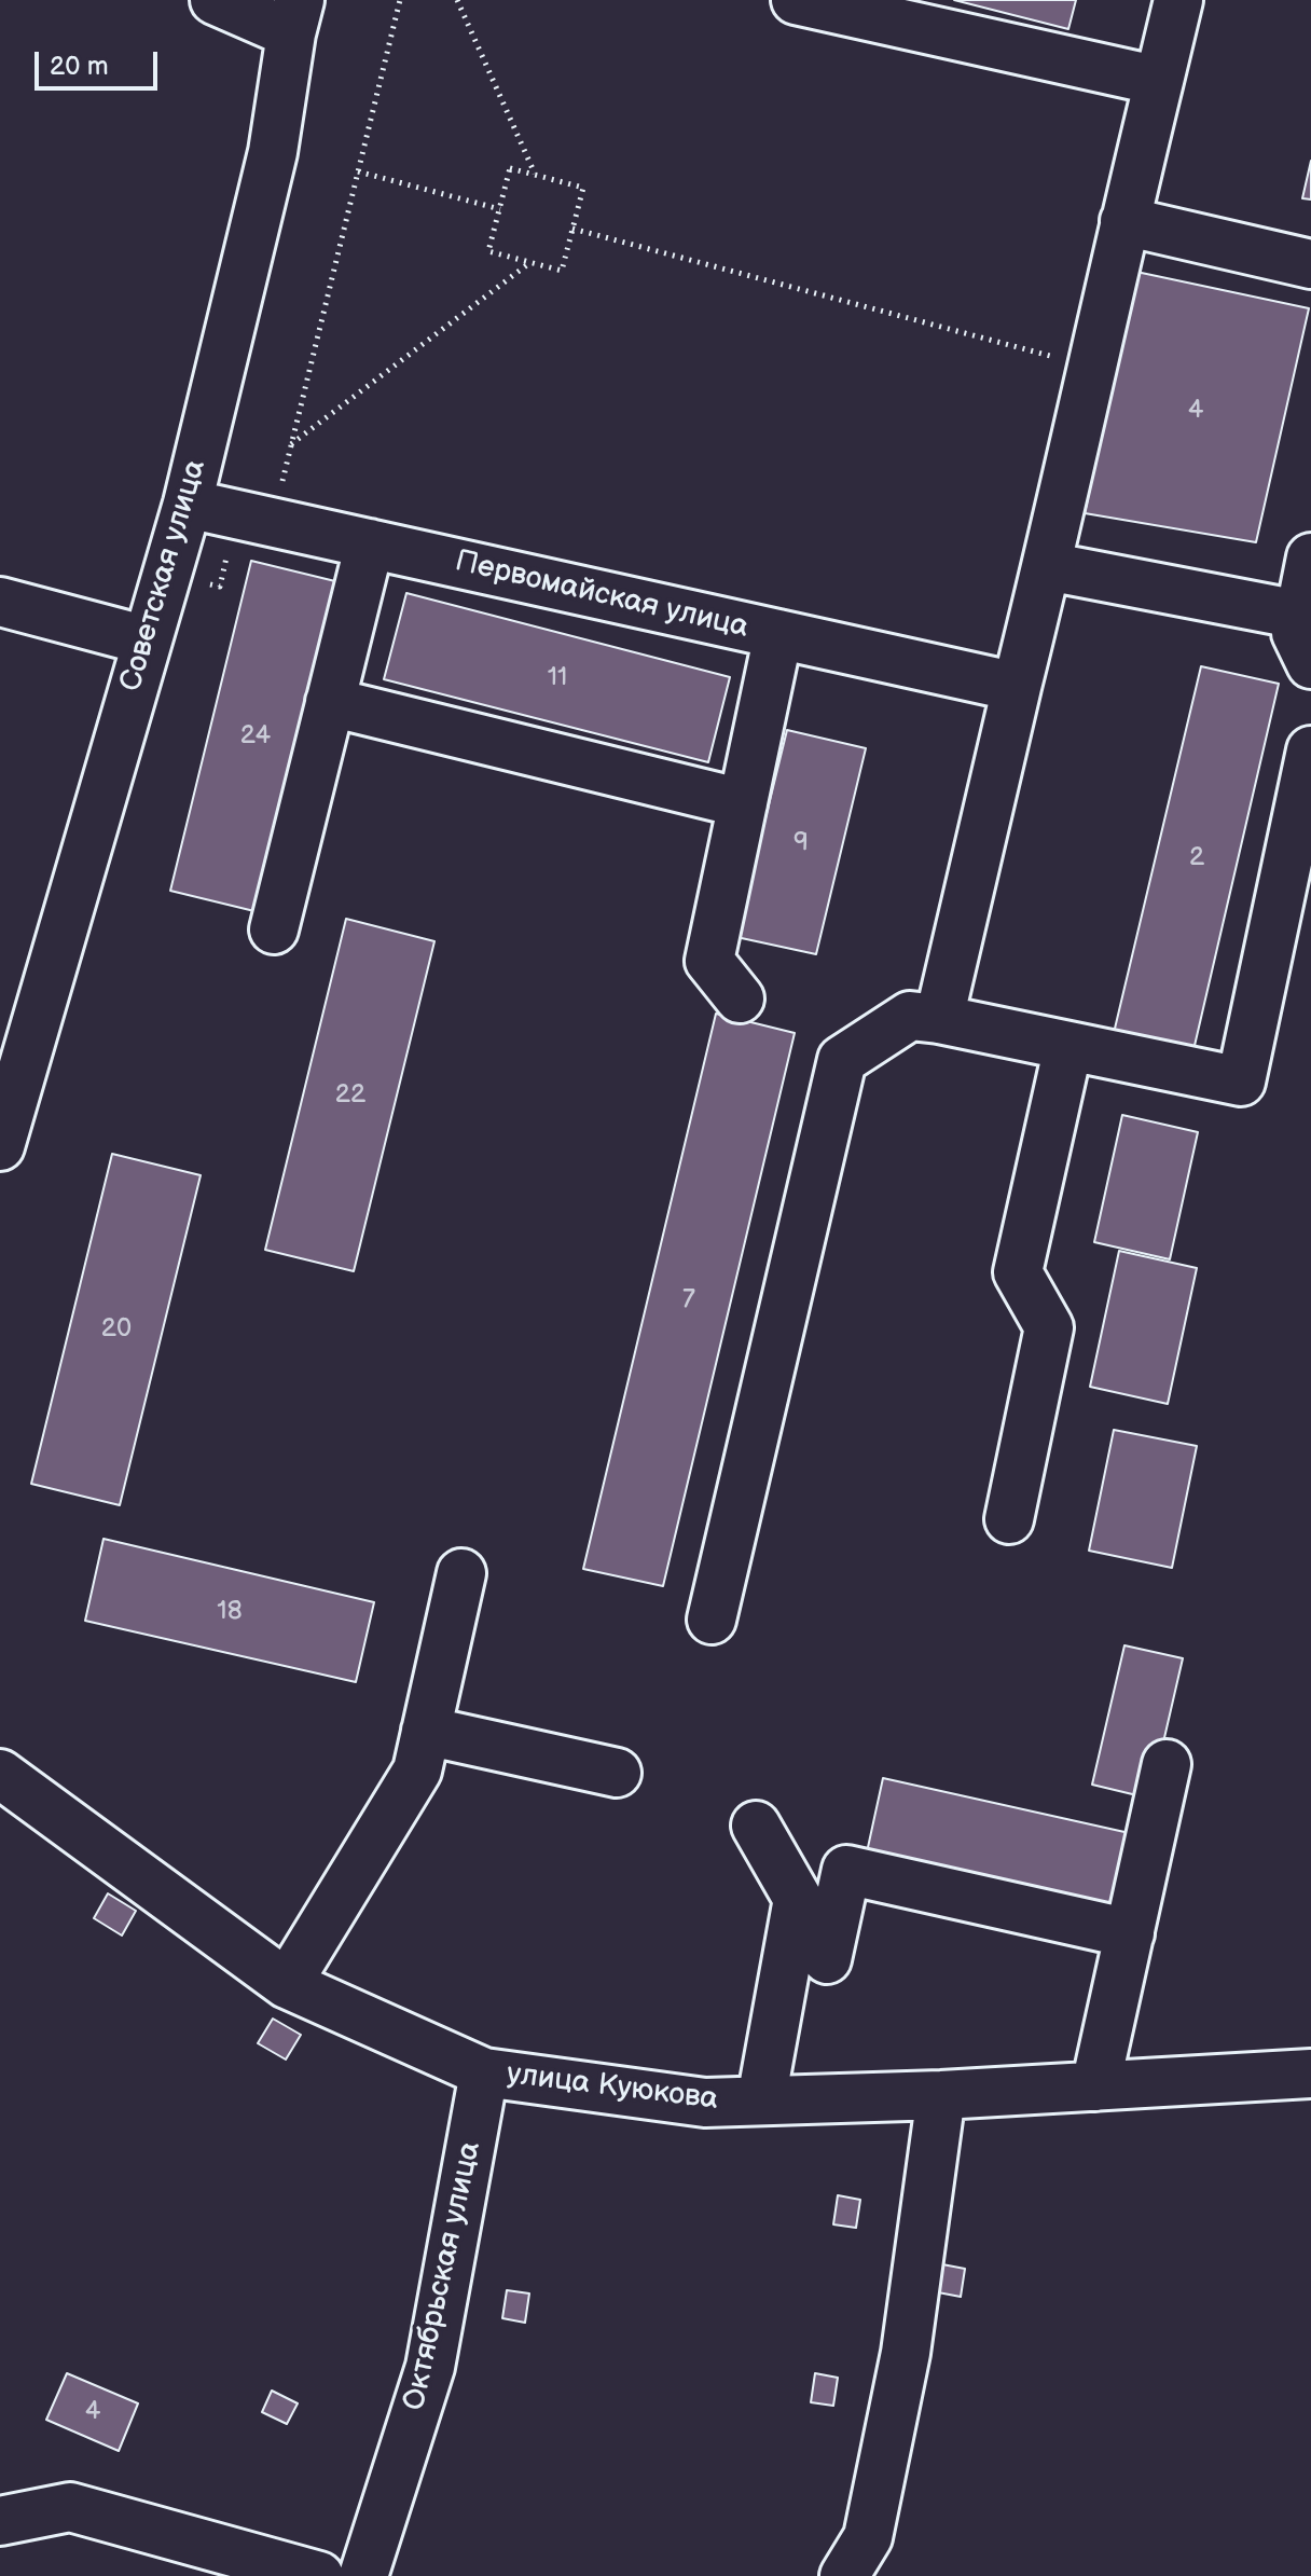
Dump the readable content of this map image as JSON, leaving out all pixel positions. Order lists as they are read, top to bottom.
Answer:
{
  "streets": {
    "street": [
      "Советская улица",
      "Первомайская улица",
      "улица Куюкова",
      "Октябрьская улица"
    ]
  },
  "crossings": [
    ["Советская улица", "Первомайская улица"],
    ["улица Куюкова", "Октябрьская улица"]
  ],
  "house_numbers": [
    "4",
    "11",
    "24",
    "9",
    "2",
    "22",
    "7",
    "20",
    "18",
    "4"
  ],
  "scale_bar": "20 m"
}
